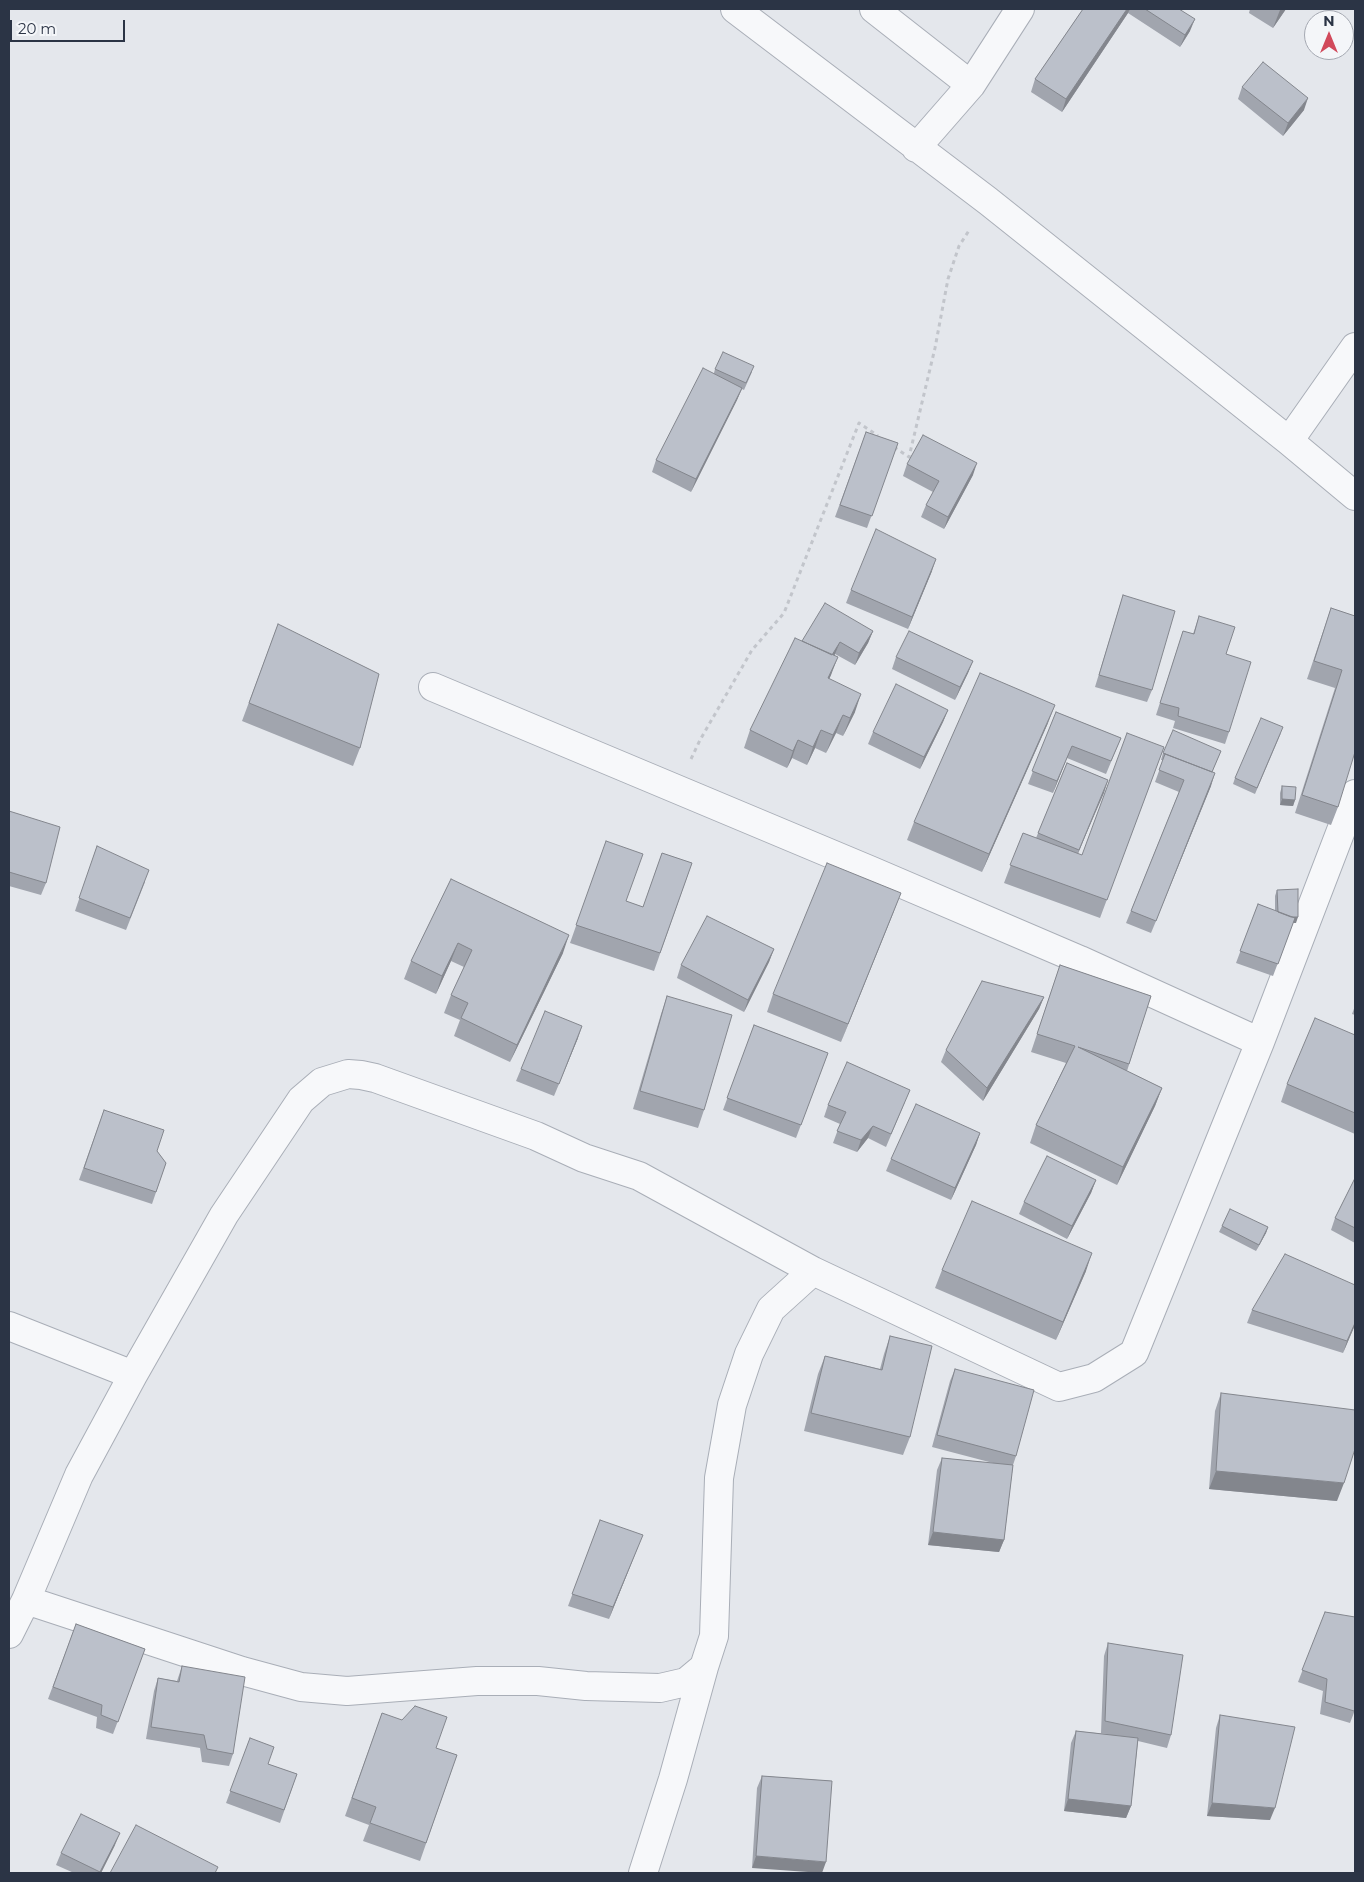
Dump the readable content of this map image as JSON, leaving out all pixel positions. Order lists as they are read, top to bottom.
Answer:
{
  "scale_bar": "20 m",
  "north": "top"
}
